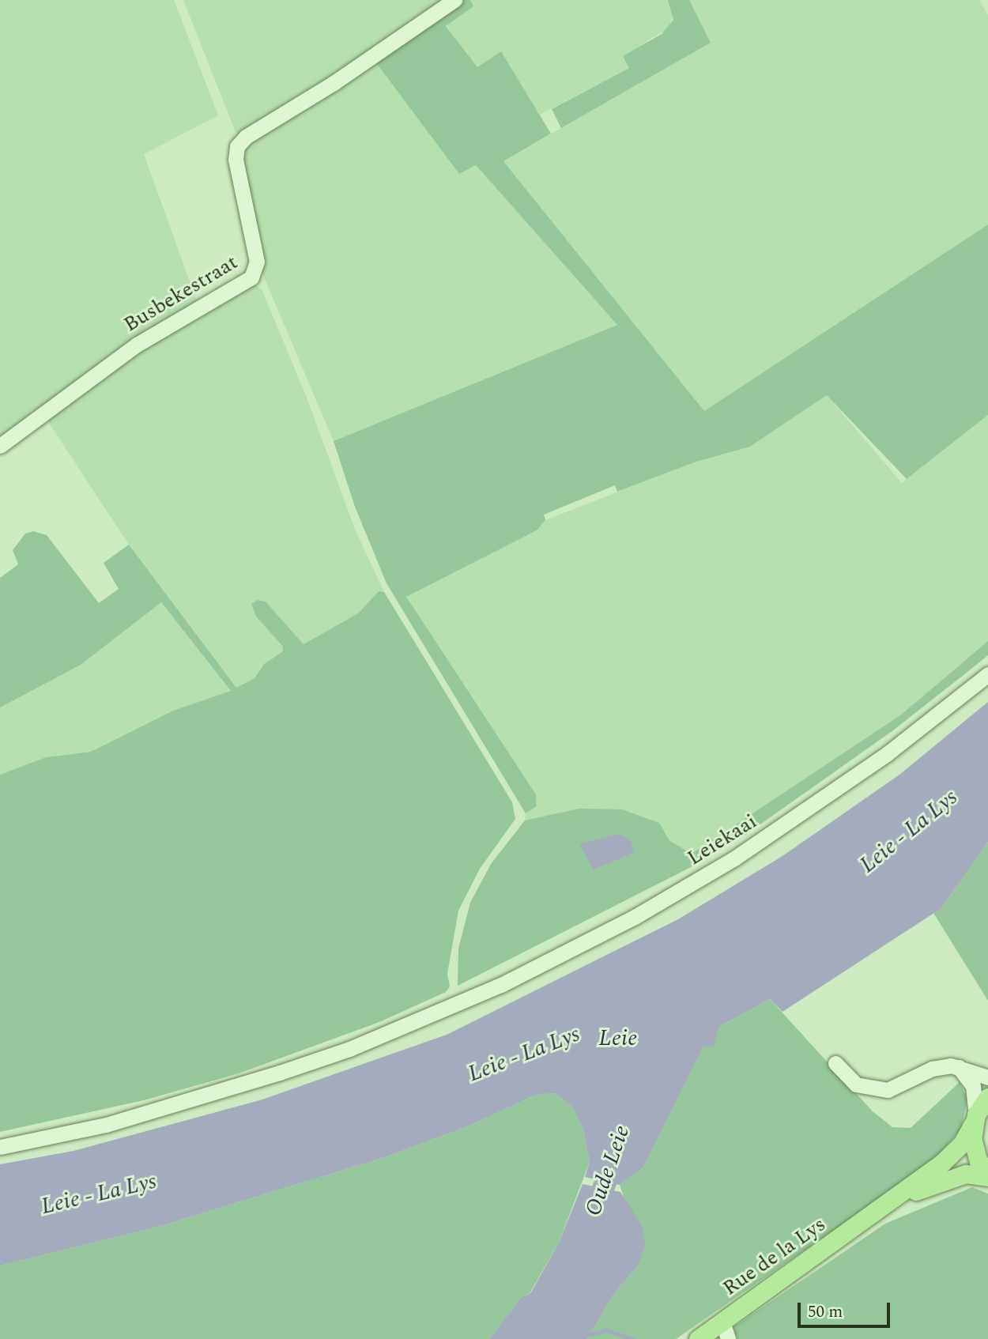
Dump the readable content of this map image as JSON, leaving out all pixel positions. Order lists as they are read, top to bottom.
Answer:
{
  "streets": {
    "main road": ["Rue de la Lys"],
    "street": ["Busbekestraat", "Leiekaai"]
  },
  "water": ["Leie - La Lys", "Leie", "Oude Leie"],
  "scale_bar": "50 m"
}
